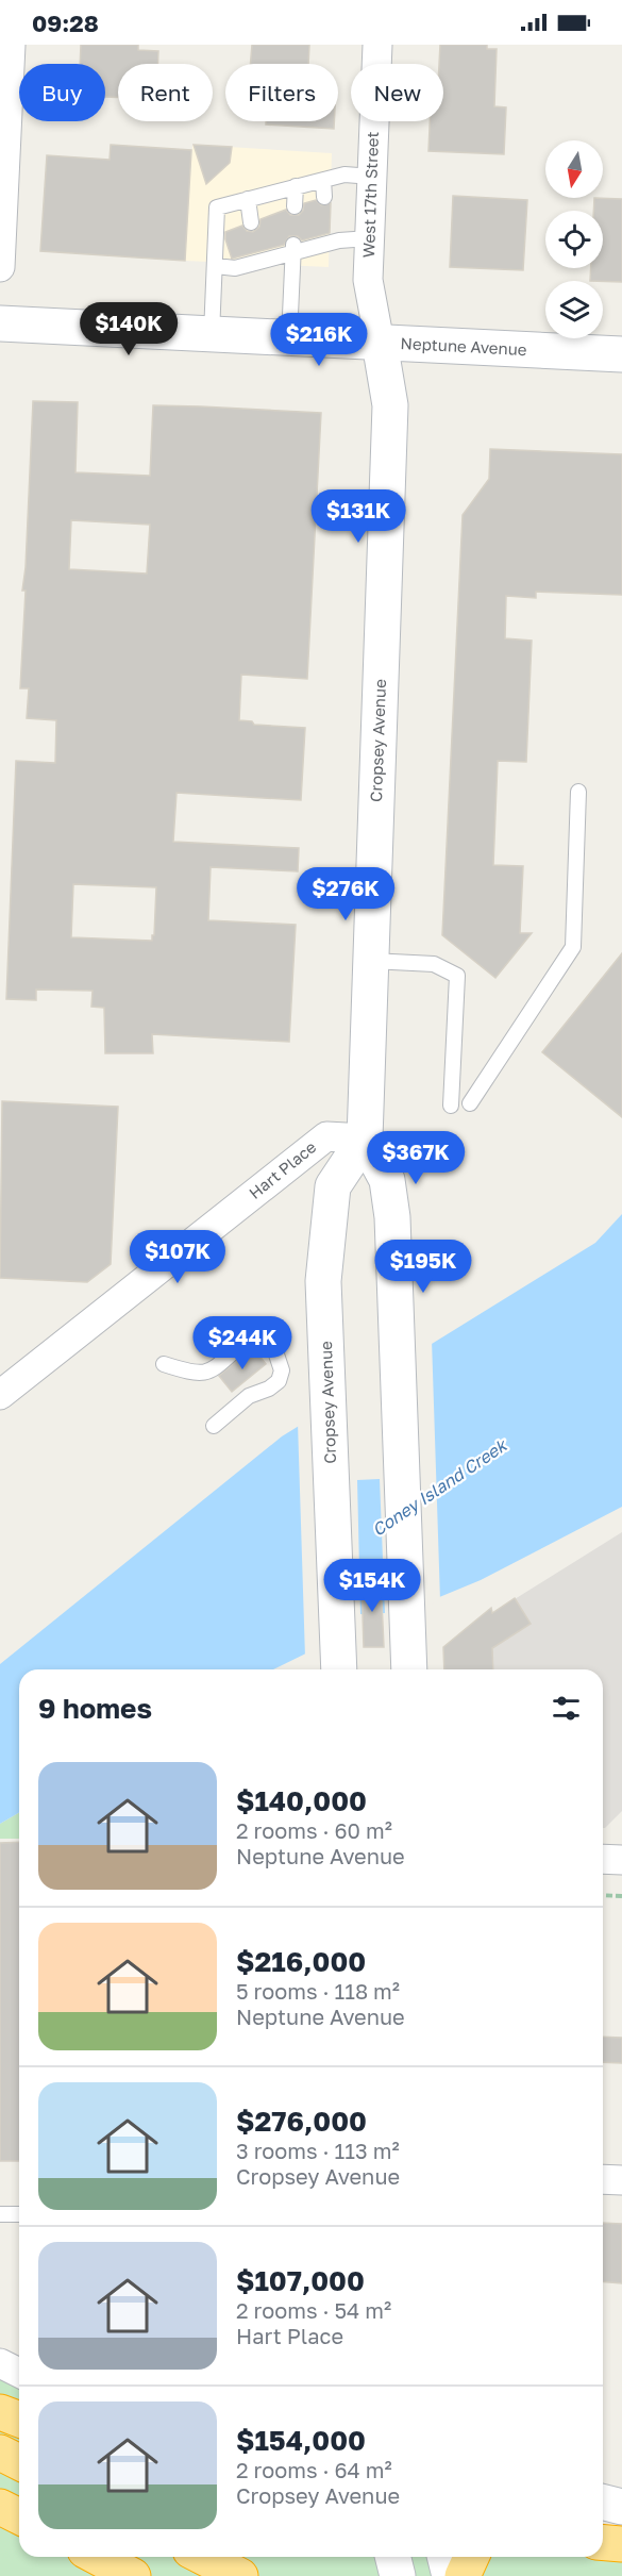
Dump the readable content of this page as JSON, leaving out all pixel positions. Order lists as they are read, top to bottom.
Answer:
{
  "streets": {
    "main road": ["Neptune Avenue", "Cropsey Avenue"],
    "street": ["West 17th Street", "Hart Place"]
  },
  "crossings": [
    ["West 17th Street", "Neptune Avenue"],
    ["West 17th Street", "Cropsey Avenue"],
    ["Neptune Avenue", "Cropsey Avenue"],
    ["Cropsey Avenue", "Hart Place"]
  ],
  "water": ["Coney Island Creek"],
  "north": "bottom",
  "page": {
    "status": "09:28",
    "chip": [
      "Buy",
      "Rent",
      "Filters",
      "New"
    ],
    "price": [
      "$140K",
      "$216K",
      "$131K",
      "$276K",
      "$367K",
      "$107K",
      "$195K",
      "$244K",
      "$154K"
    ],
    "heading": "9 homes",
    "list": [
      {
        "name": "$140,000",
        "note": "2 rooms · 60 m² · Neptune Avenue"
      },
      {
        "name": "$216,000",
        "note": "5 rooms · 118 m² · Neptune Avenue"
      },
      {
        "name": "$276,000",
        "note": "3 rooms · 113 m² · Cropsey Avenue"
      },
      {
        "name": "$107,000",
        "note": "2 rooms · 54 m² · Hart Place"
      },
      {
        "name": "$154,000",
        "note": "2 rooms · 64 m² · Cropsey Avenue"
      }
    ]
  }
}
